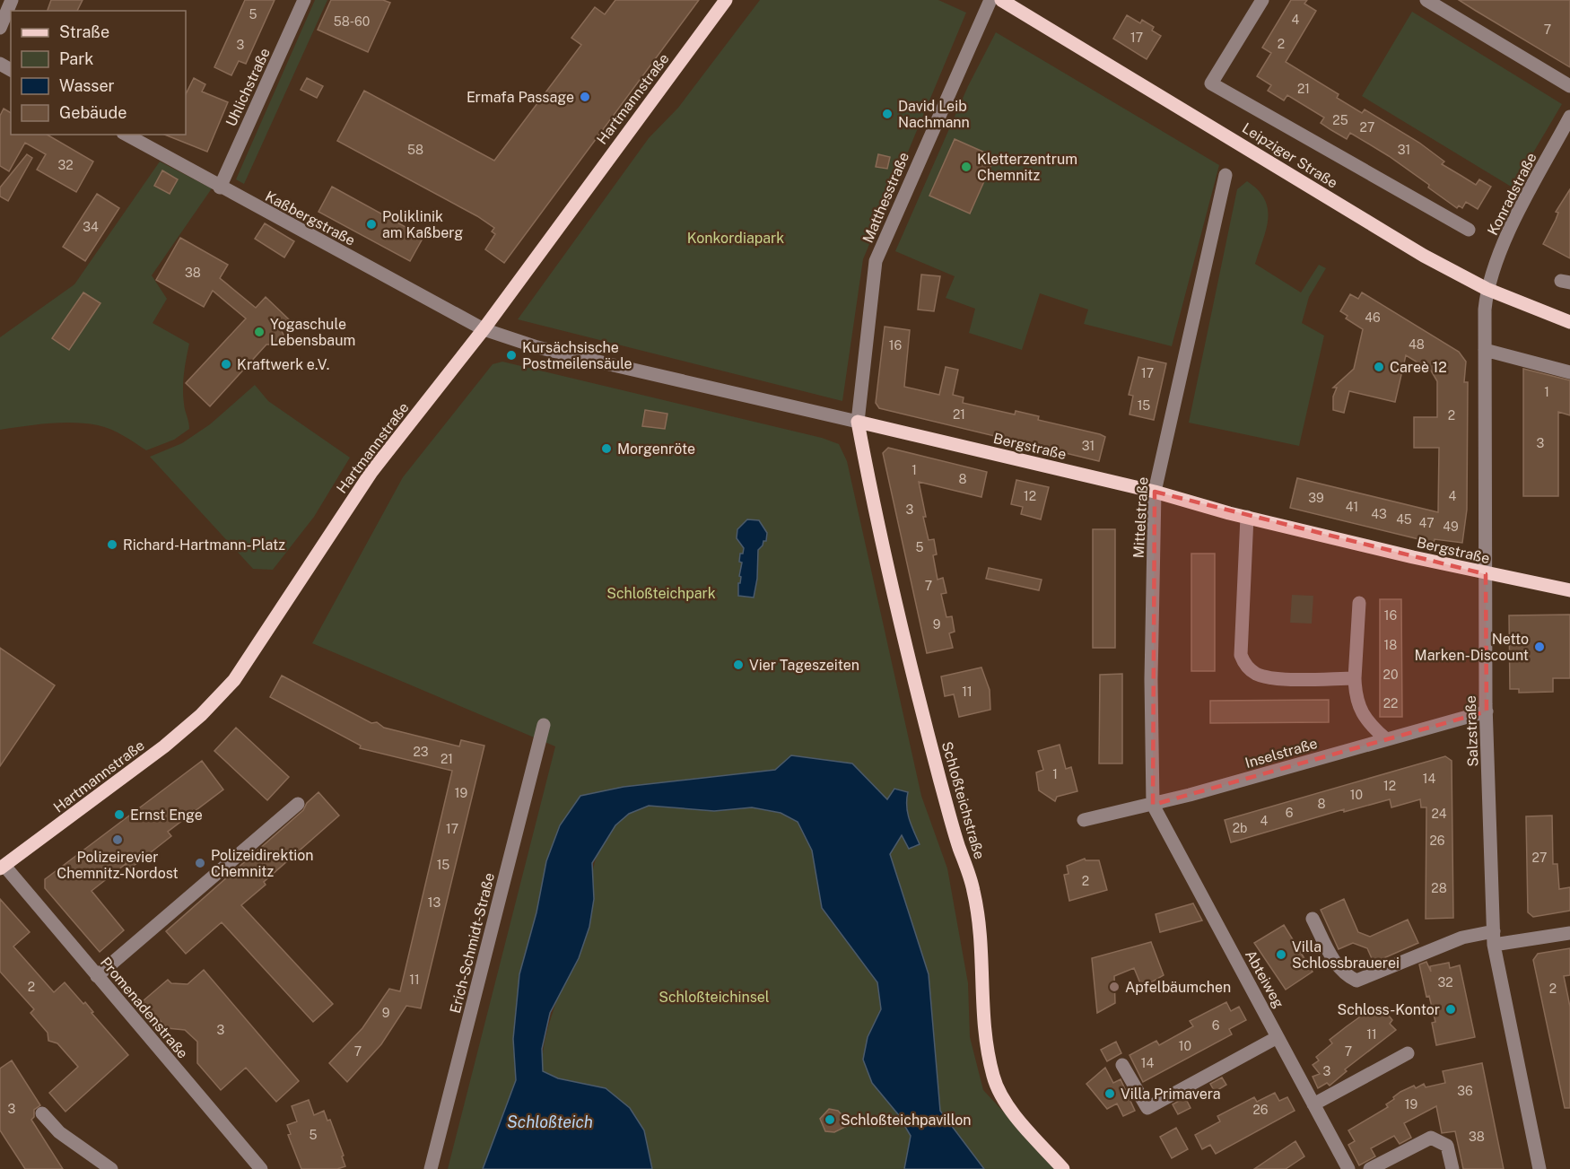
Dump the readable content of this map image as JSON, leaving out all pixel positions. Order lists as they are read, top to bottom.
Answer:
{
  "streets": {
    "main road": [
      "Hartmannstraße",
      "Leipziger Straße",
      "Bergstraße",
      "Schloßteichstraße"
    ],
    "street": [
      "Uhlichstraße",
      "Konradstraße",
      "Matthesstraße",
      "Kaßbergstraße",
      "Mittelstraße",
      "Salzstraße",
      "Inselstraße",
      "Erich-Schmidt-Straße",
      "Abteiweg",
      "Promenadenstraße"
    ]
  },
  "crossings": [
    ["Uhlichstraße", "Kaßbergstraße"],
    ["Hartmannstraße", "Kaßbergstraße"],
    ["Hartmannstraße", "Bergstraße"],
    ["Hartmannstraße", "Promenadenstraße"],
    ["Leipziger Straße", "Konradstraße"],
    ["Leipziger Straße", "Salzstraße"],
    ["Konradstraße", "Salzstraße"],
    ["Matthesstraße", "Bergstraße"],
    ["Matthesstraße", "Schloßteichstraße"],
    ["Kaßbergstraße", "Bergstraße"],
    ["Bergstraße", "Mittelstraße"],
    ["Bergstraße", "Salzstraße"],
    ["Bergstraße", "Schloßteichstraße"],
    ["Mittelstraße", "Inselstraße"],
    ["Mittelstraße", "Abteiweg"],
    ["Salzstraße", "Inselstraße"],
    ["Inselstraße", "Abteiweg"]
  ],
  "water": ["Schloßteich"],
  "parks": ["Konkordiapark", "Schloßteichpark", "Schloßteichinsel"],
  "places": [
    "Ermafa Passage",
    "David Leib Nachmann",
    "Kletterzentrum Chemnitz",
    "Poliklinik am Kaßberg",
    "Yogaschule Lebensbaum",
    "Kursächsische Postmeilensäule",
    "Kraftwerk e.V.",
    "Careè 12",
    "Morgenröte",
    "Richard-Hartmann-Platz",
    "Netto Marken-Discount",
    "Vier Tageszeiten",
    "Ernst Enge",
    "Polizeirevier Chemnitz-Nordost",
    "Polizeidirektion Chemnitz",
    "Villa Schlossbrauerei",
    "Apfelbäumchen",
    "Schloss-Kontor",
    "Villa Primavera",
    "Schloßteichpavillon"
  ],
  "house_numbers": [
    "5",
    "4",
    "58-60",
    "7",
    "17",
    "2",
    "3",
    "21",
    "25",
    "27",
    "58",
    "31",
    "32",
    "34",
    "38",
    "46",
    "48",
    "16",
    "17",
    "1",
    "15",
    "21",
    "2",
    "3",
    "31",
    "1",
    "8",
    "12",
    "4",
    "39",
    "41",
    "3",
    "43",
    "45",
    "47",
    "49",
    "5",
    "7",
    "16",
    "9",
    "18",
    "20",
    "11",
    "22",
    "23",
    "21",
    "1",
    "14",
    "12",
    "19",
    "10",
    "8",
    "6",
    "24",
    "4",
    "2b",
    "17",
    "26",
    "27",
    "15",
    "2",
    "28",
    "13",
    "11",
    "32",
    "2",
    "2",
    "9",
    "6",
    "3",
    "11",
    "10",
    "7",
    "7",
    "14",
    "3",
    "36",
    "19",
    "3",
    "26",
    "5",
    "38"
  ],
  "legend": [
    "Straße",
    "Park",
    "Wasser",
    "Gebäude"
  ]
}
